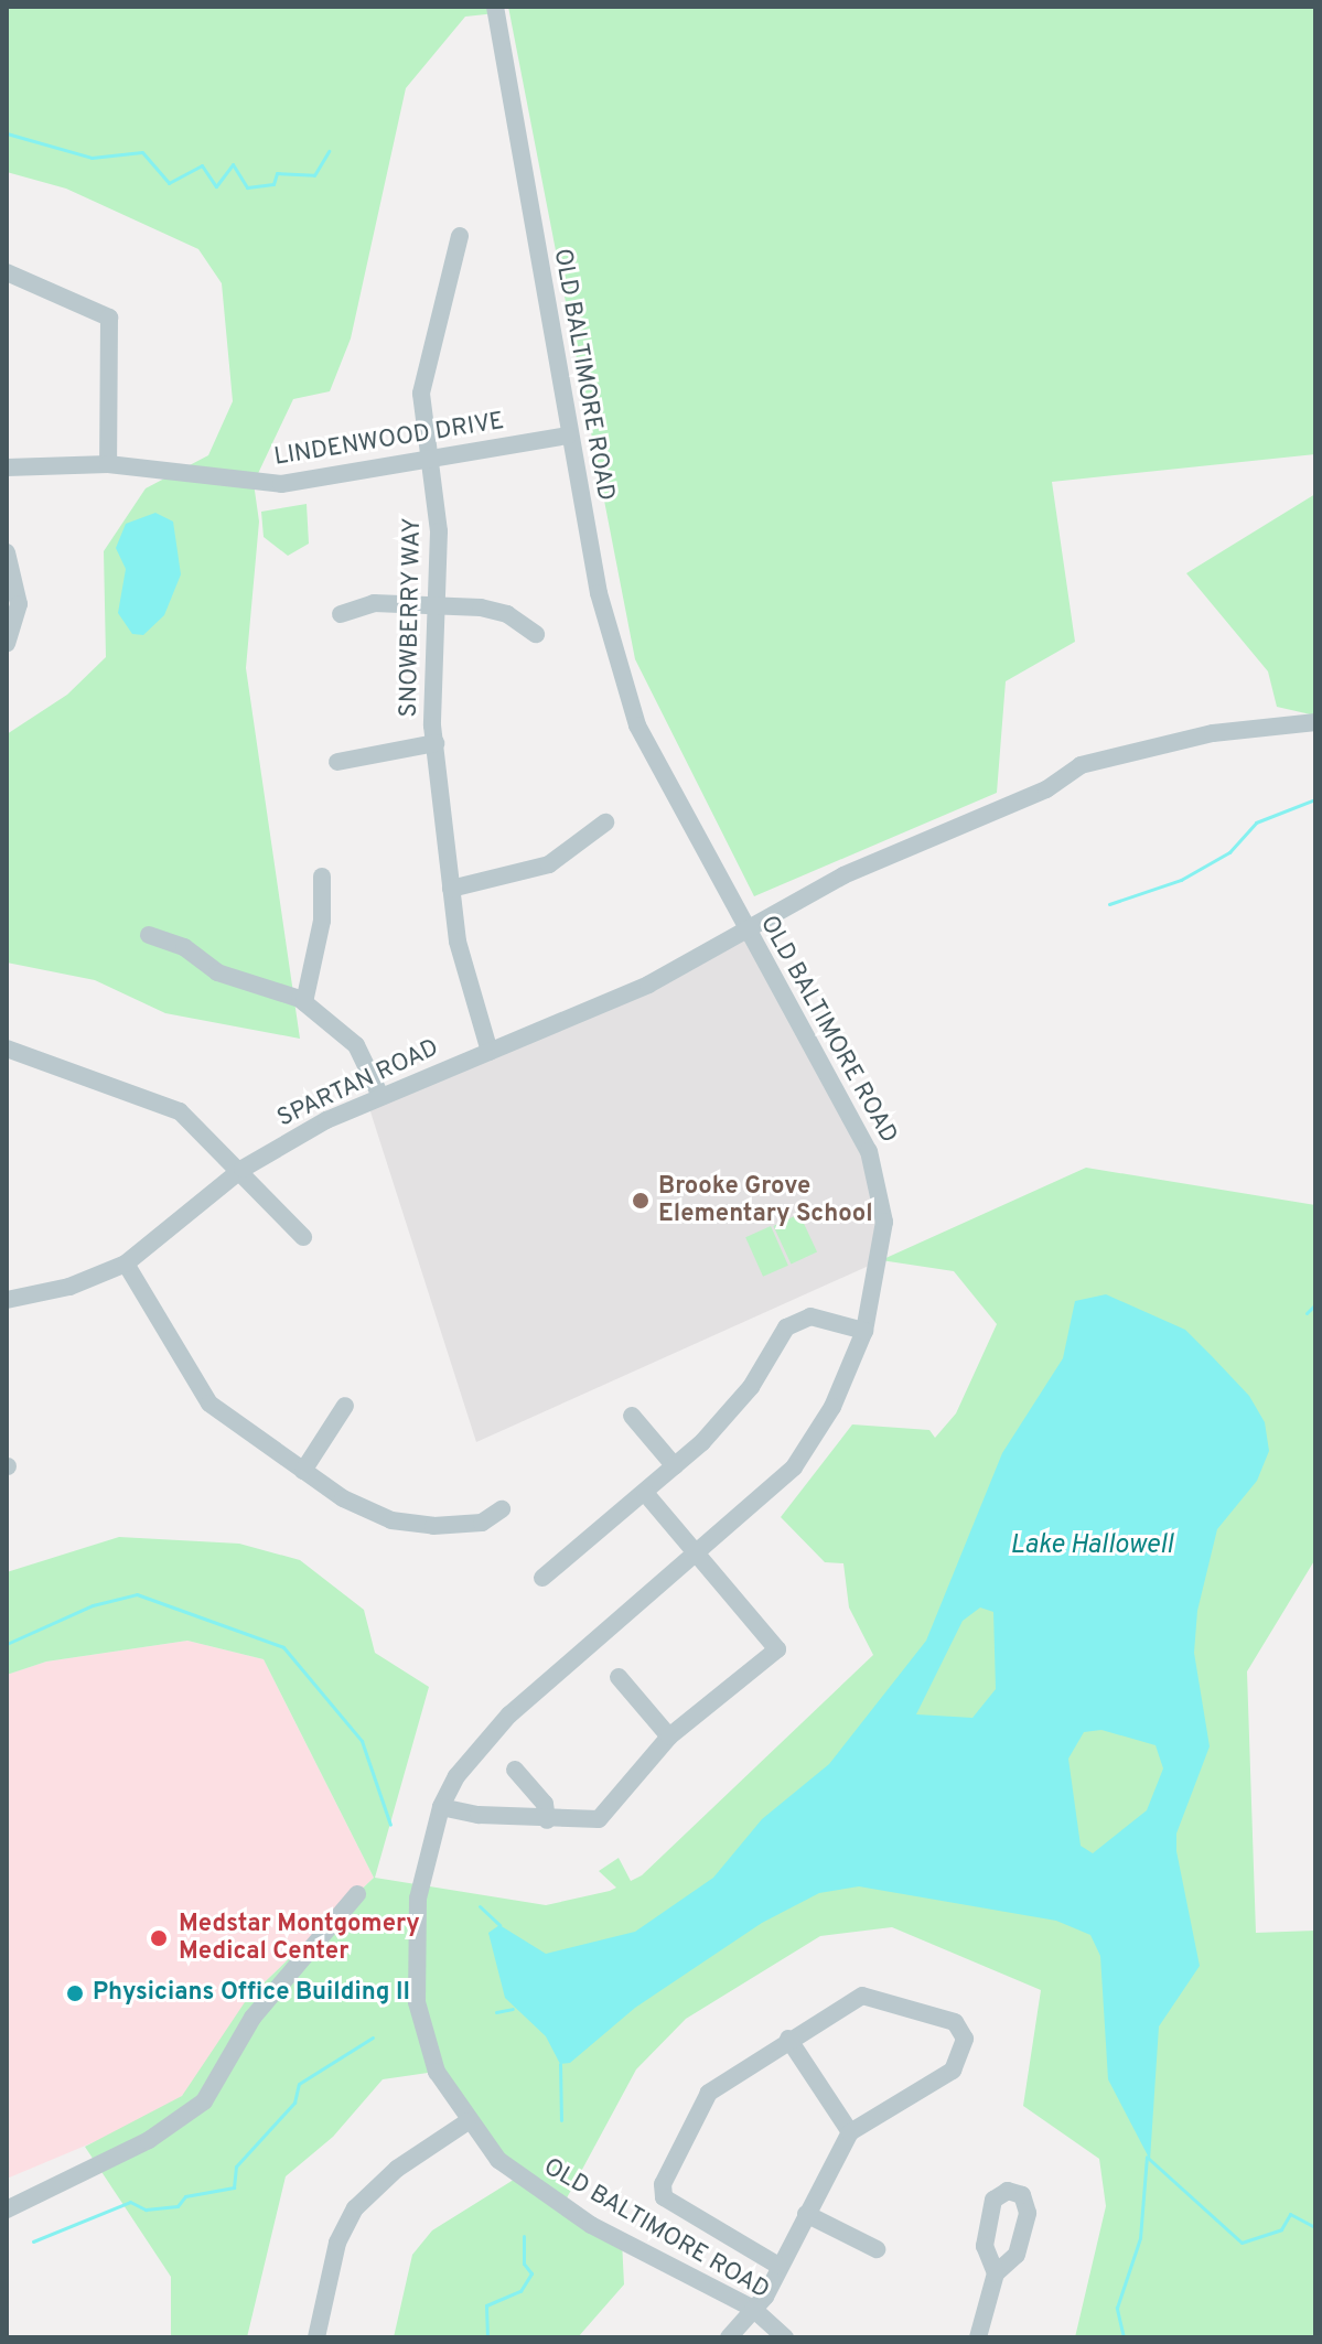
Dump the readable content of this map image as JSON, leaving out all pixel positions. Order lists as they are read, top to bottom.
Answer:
{
  "streets": {
    "street": [
      "OLD BALTIMORE ROAD",
      "LINDENWOOD DRIVE",
      "SNOWBERRY WAY",
      "SPARTAN ROAD"
    ]
  },
  "crossings": [
    ["OLD BALTIMORE ROAD", "LINDENWOOD DRIVE"],
    ["OLD BALTIMORE ROAD", "SPARTAN ROAD"],
    ["LINDENWOOD DRIVE", "SNOWBERRY WAY"],
    ["SNOWBERRY WAY", "SPARTAN ROAD"]
  ],
  "water": ["Lake Hallowell"],
  "places": ["Brooke Grove Elementary School", "Medstar Montgomery Medical Center", "Physicians Office Building II"]
}
